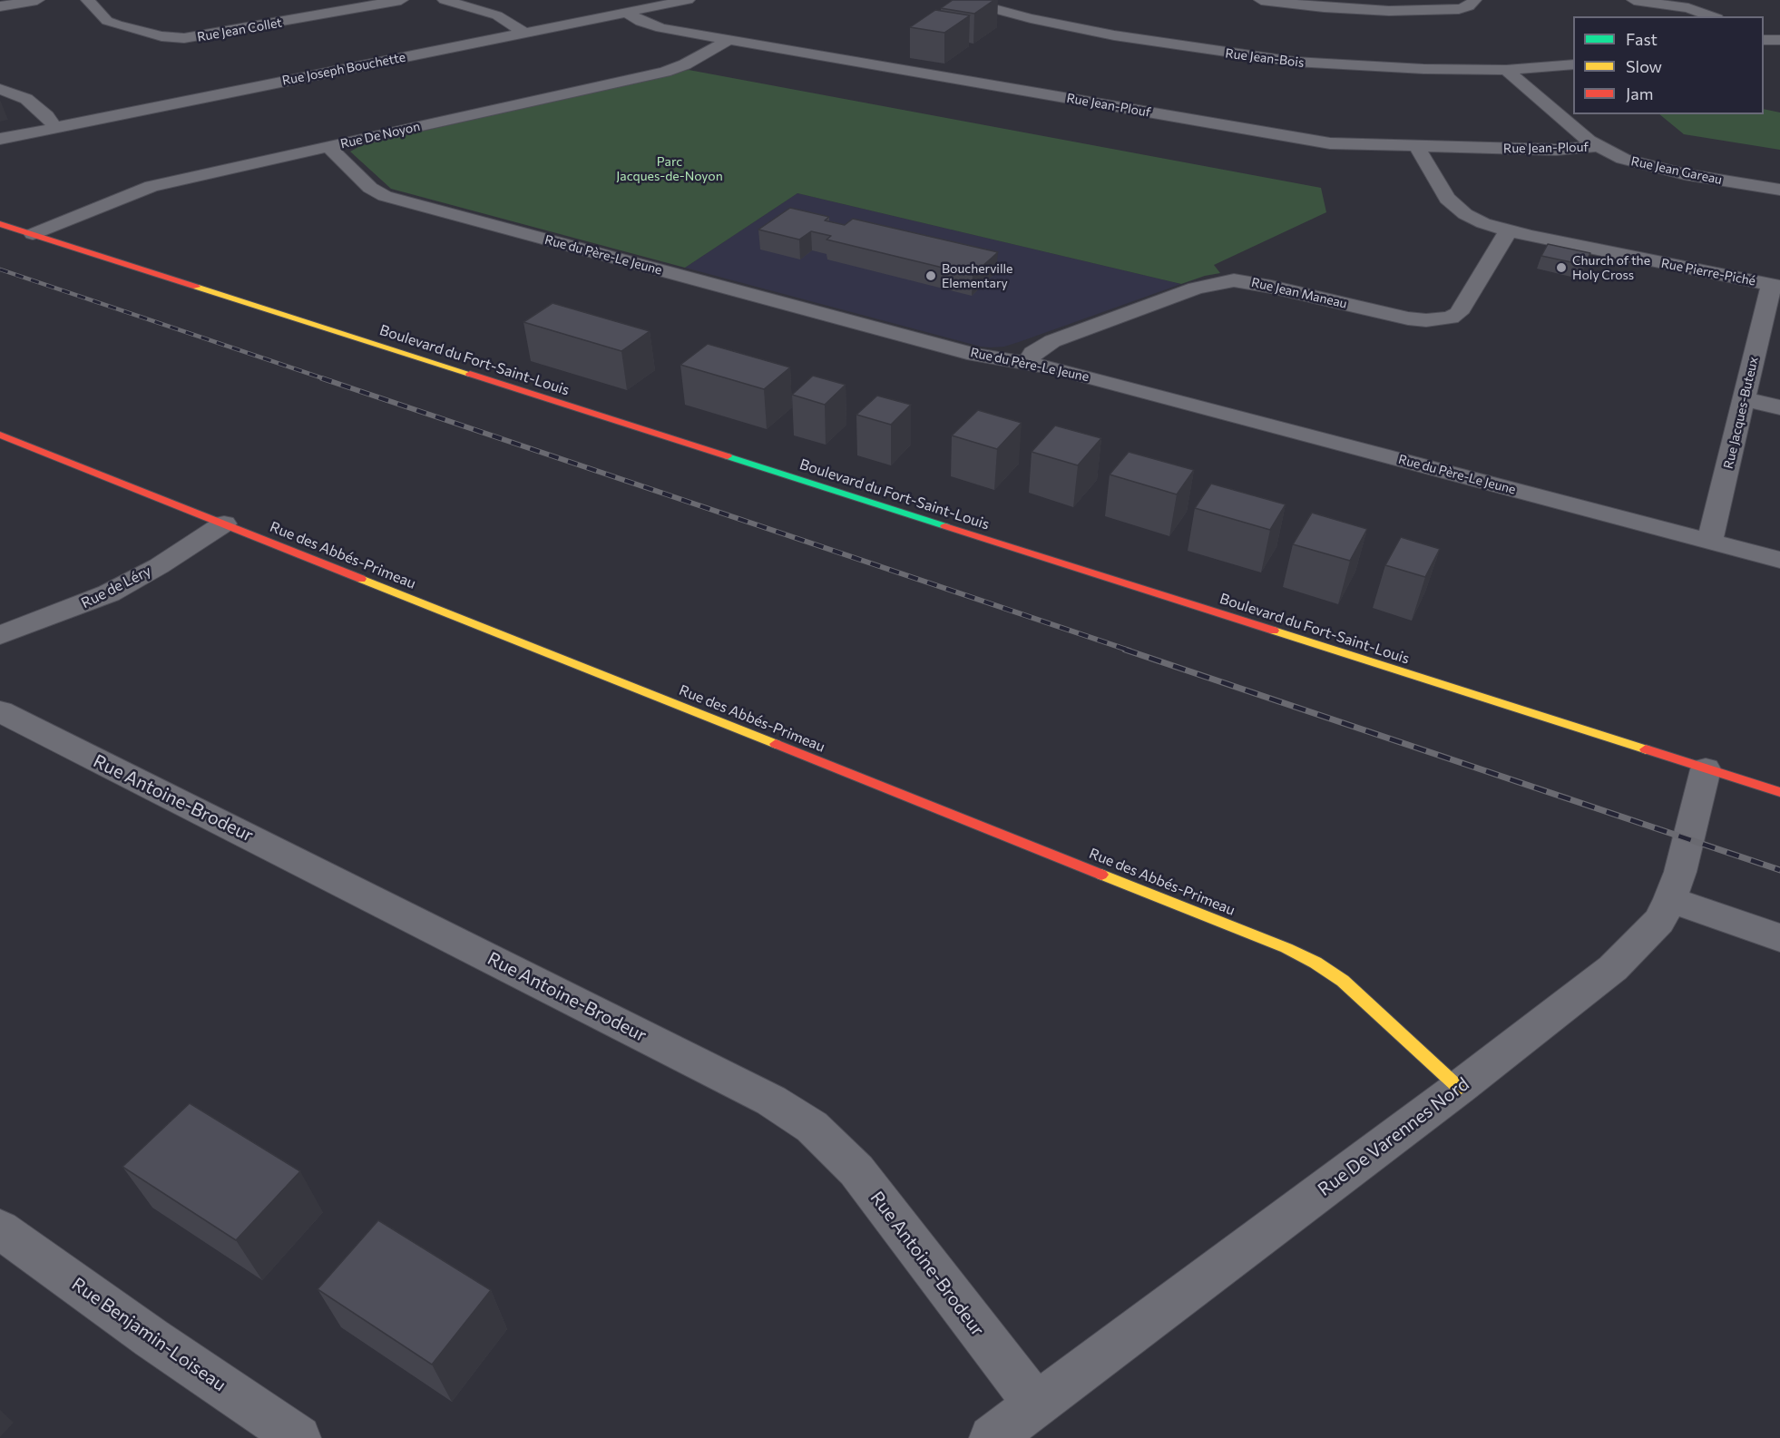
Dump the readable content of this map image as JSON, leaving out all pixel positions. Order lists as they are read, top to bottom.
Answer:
{
  "streets": {
    "street": [
      "Rue Jean Collet",
      "Rue Jean-Bois",
      "Rue Joseph Bouchette",
      "Rue Jean-Plouf",
      "Rue De Noyon",
      "Rue Jean Gareau",
      "Rue du Père-Le Jeune",
      "Rue Pierre-Piché",
      "Rue Jean Maneau",
      "Boulevard du Fort-Saint-Louis",
      "Rue Jacques-Buteux",
      "Rue des Abbés-Primeau",
      "Rue de Léry",
      "Rue Antoine-Brodeur",
      "Rue De Varennes Nord",
      "Rue Benjamin-Loiseau"
    ]
  },
  "crossings": [
    ["Rue Jean-Bois", "Rue Jean Gareau"],
    ["Rue Joseph Bouchette", "Rue Jean-Plouf"],
    ["Rue Jean-Plouf", "Rue De Noyon"],
    ["Rue Jean-Plouf", "Rue Jean Gareau"],
    ["Rue Jean-Plouf", "Rue Pierre-Piché"],
    ["Rue De Noyon", "Rue du Père-Le Jeune"],
    ["Rue De Noyon", "Boulevard du Fort-Saint-Louis"],
    ["Rue du Père-Le Jeune", "Rue Jean Maneau"],
    ["Rue du Père-Le Jeune", "Rue Jacques-Buteux"],
    ["Rue Pierre-Piché", "Rue Jean Maneau"],
    ["Rue Pierre-Piché", "Rue Jacques-Buteux"],
    ["Boulevard du Fort-Saint-Louis", "Rue De Varennes Nord"],
    ["Rue des Abbés-Primeau", "Rue de Léry"],
    ["Rue des Abbés-Primeau", "Rue De Varennes Nord"],
    ["Rue Antoine-Brodeur", "Rue De Varennes Nord"]
  ],
  "parks": ["Parc Jacques-de-Noyon"],
  "places": ["Church of the Holy Cross", "Boucherville Elementary"],
  "legend": ["Fast", "Slow", "Jam"]
}
